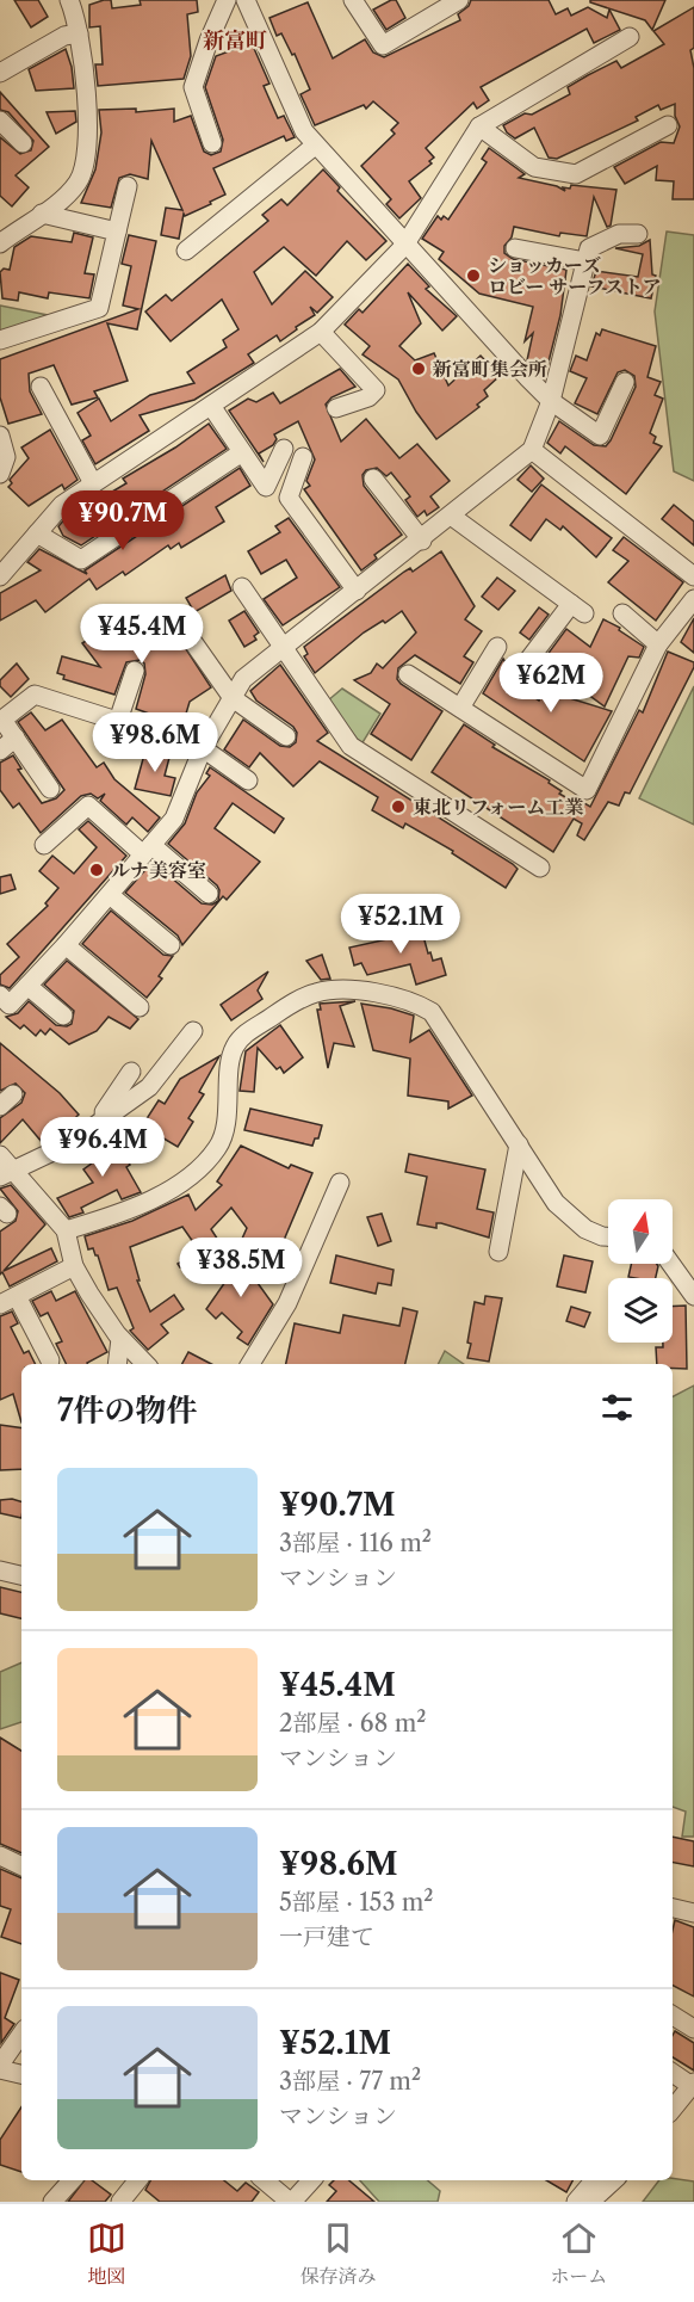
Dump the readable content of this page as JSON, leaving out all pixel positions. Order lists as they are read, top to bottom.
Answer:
{
  "districts": ["新富町"],
  "places": [
    "ショッカーズ ロビー サーフストア",
    "新富町集会所",
    "東北リフォーム工業",
    "ルナ美容室"
  ],
  "north": "top",
  "page": {
    "price": [
      "¥90.7M",
      "¥45.4M",
      "¥62M",
      "¥98.6M",
      "¥52.1M",
      "¥96.4M",
      "¥38.5M"
    ],
    "heading": "7件の物件",
    "list": [
      {
        "name": "¥90.7M",
        "note": "3部屋 · 116 m² · マンション"
      },
      {
        "name": "¥45.4M",
        "note": "2部屋 · 68 m² · マンション"
      },
      {
        "name": "¥98.6M",
        "note": "5部屋 · 153 m² · 一戸建て"
      },
      {
        "name": "¥52.1M",
        "note": "3部屋 · 77 m² · マンション"
      }
    ],
    "tabs": ["地図", "保存済み", "ホーム"]
  }
}
